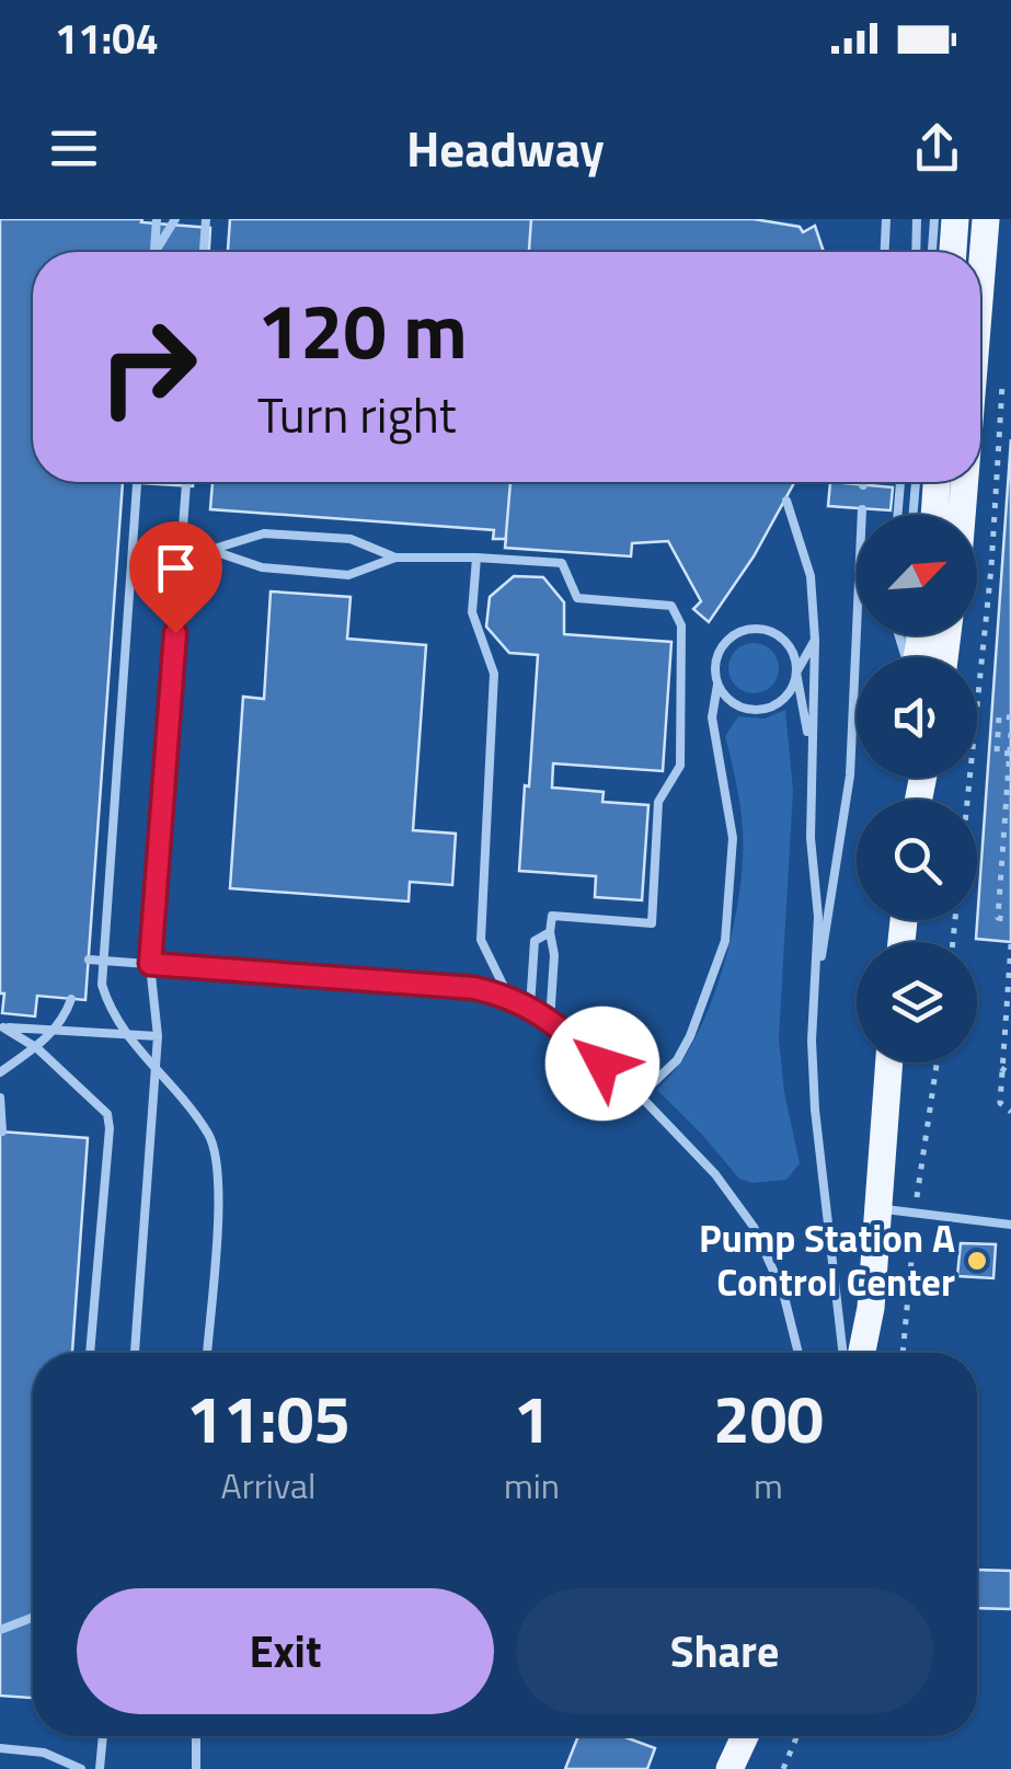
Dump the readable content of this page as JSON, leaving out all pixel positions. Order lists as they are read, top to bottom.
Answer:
{
  "places": ["Pump Station A Control Center"],
  "north": "top right",
  "page": {
    "status": "11:04",
    "header": "Headway",
    "turn": ["120 m", "Turn right"],
    "eta": [
      "11:05",
      "Arrival",
      "1",
      "min",
      "200",
      "m"
    ],
    "buttons": ["Exit", "Share"]
  }
}
